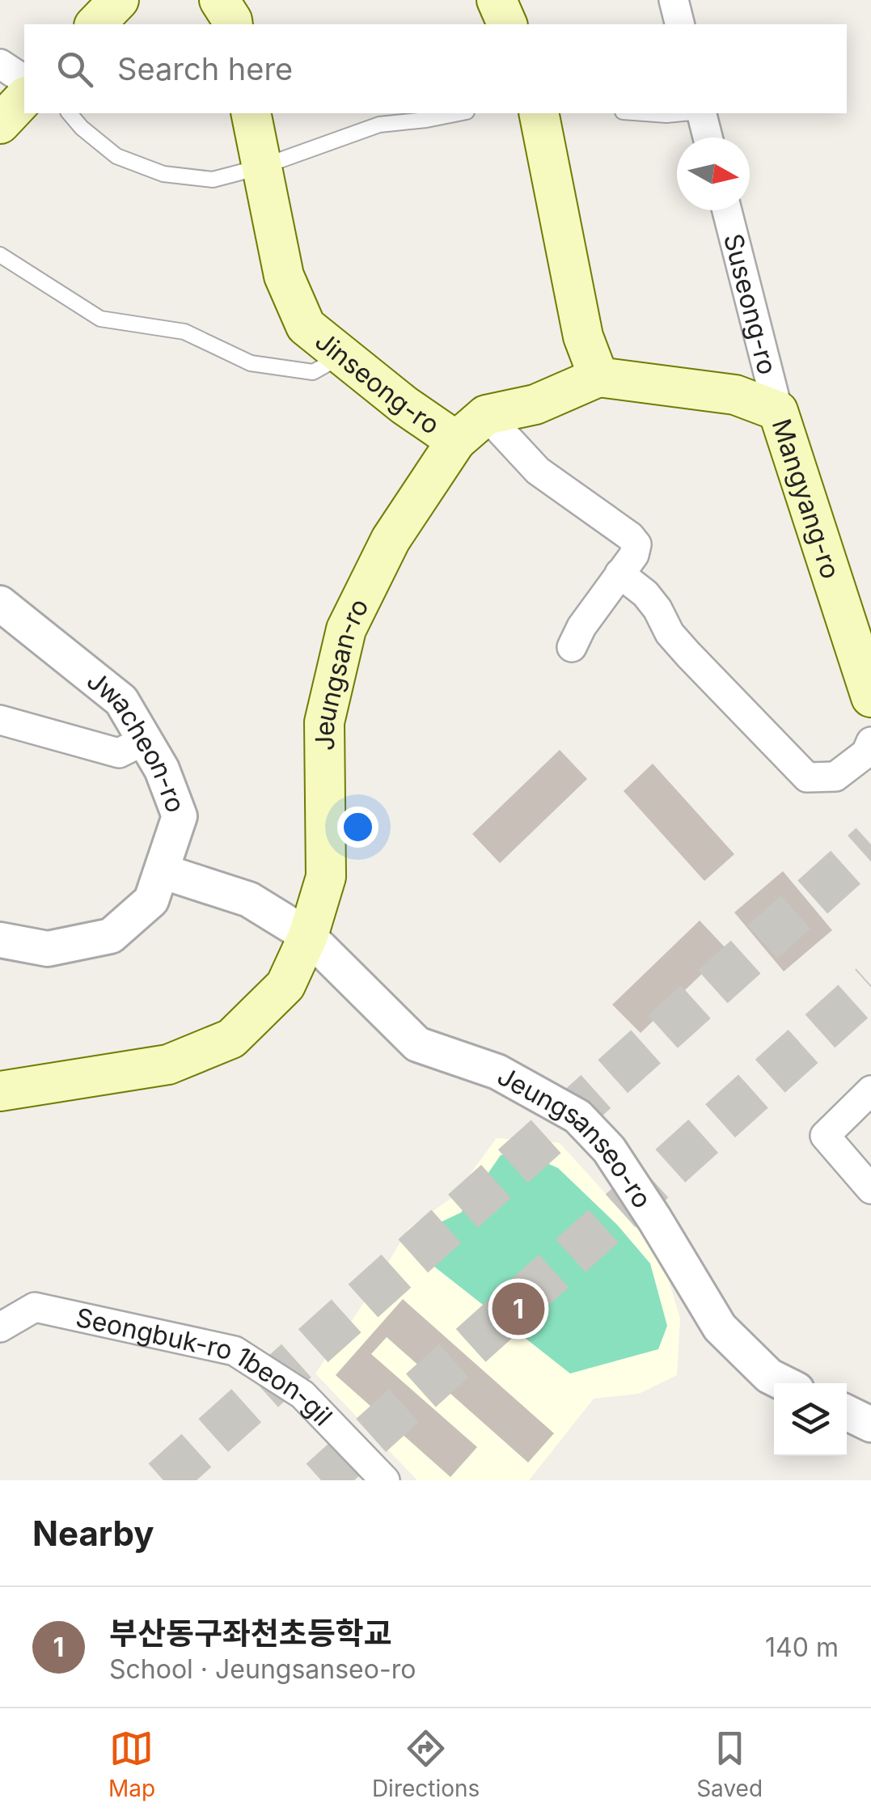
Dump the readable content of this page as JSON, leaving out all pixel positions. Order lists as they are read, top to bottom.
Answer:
{
  "streets": {
    "main road": ["Jinseong-ro", "Mangyang-ro", "Jeungsan-ro"],
    "street": [
      "Suseong-ro",
      "Jwacheon-ro",
      "Jeungsanseo-ro",
      "Seongbuk-ro 1beon-gil"
    ]
  },
  "crossings": [
    ["Suseong-ro", "Mangyang-ro"],
    ["Jinseong-ro", "Mangyang-ro"],
    ["Jinseong-ro", "Jeungsan-ro"],
    ["Jeungsan-ro", "Jeungsanseo-ro"]
  ],
  "north": "right",
  "page": {
    "search": "Search here",
    "pins": "1",
    "heading": "Nearby",
    "list": [
      {
        "mark": "1",
        "name": "부산동구좌천초등학교",
        "note": "School · Jeungsanseo-ro",
        "value": "140 m"
      }
    ],
    "nav": ["Map", "Directions", "Saved"]
  }
}
